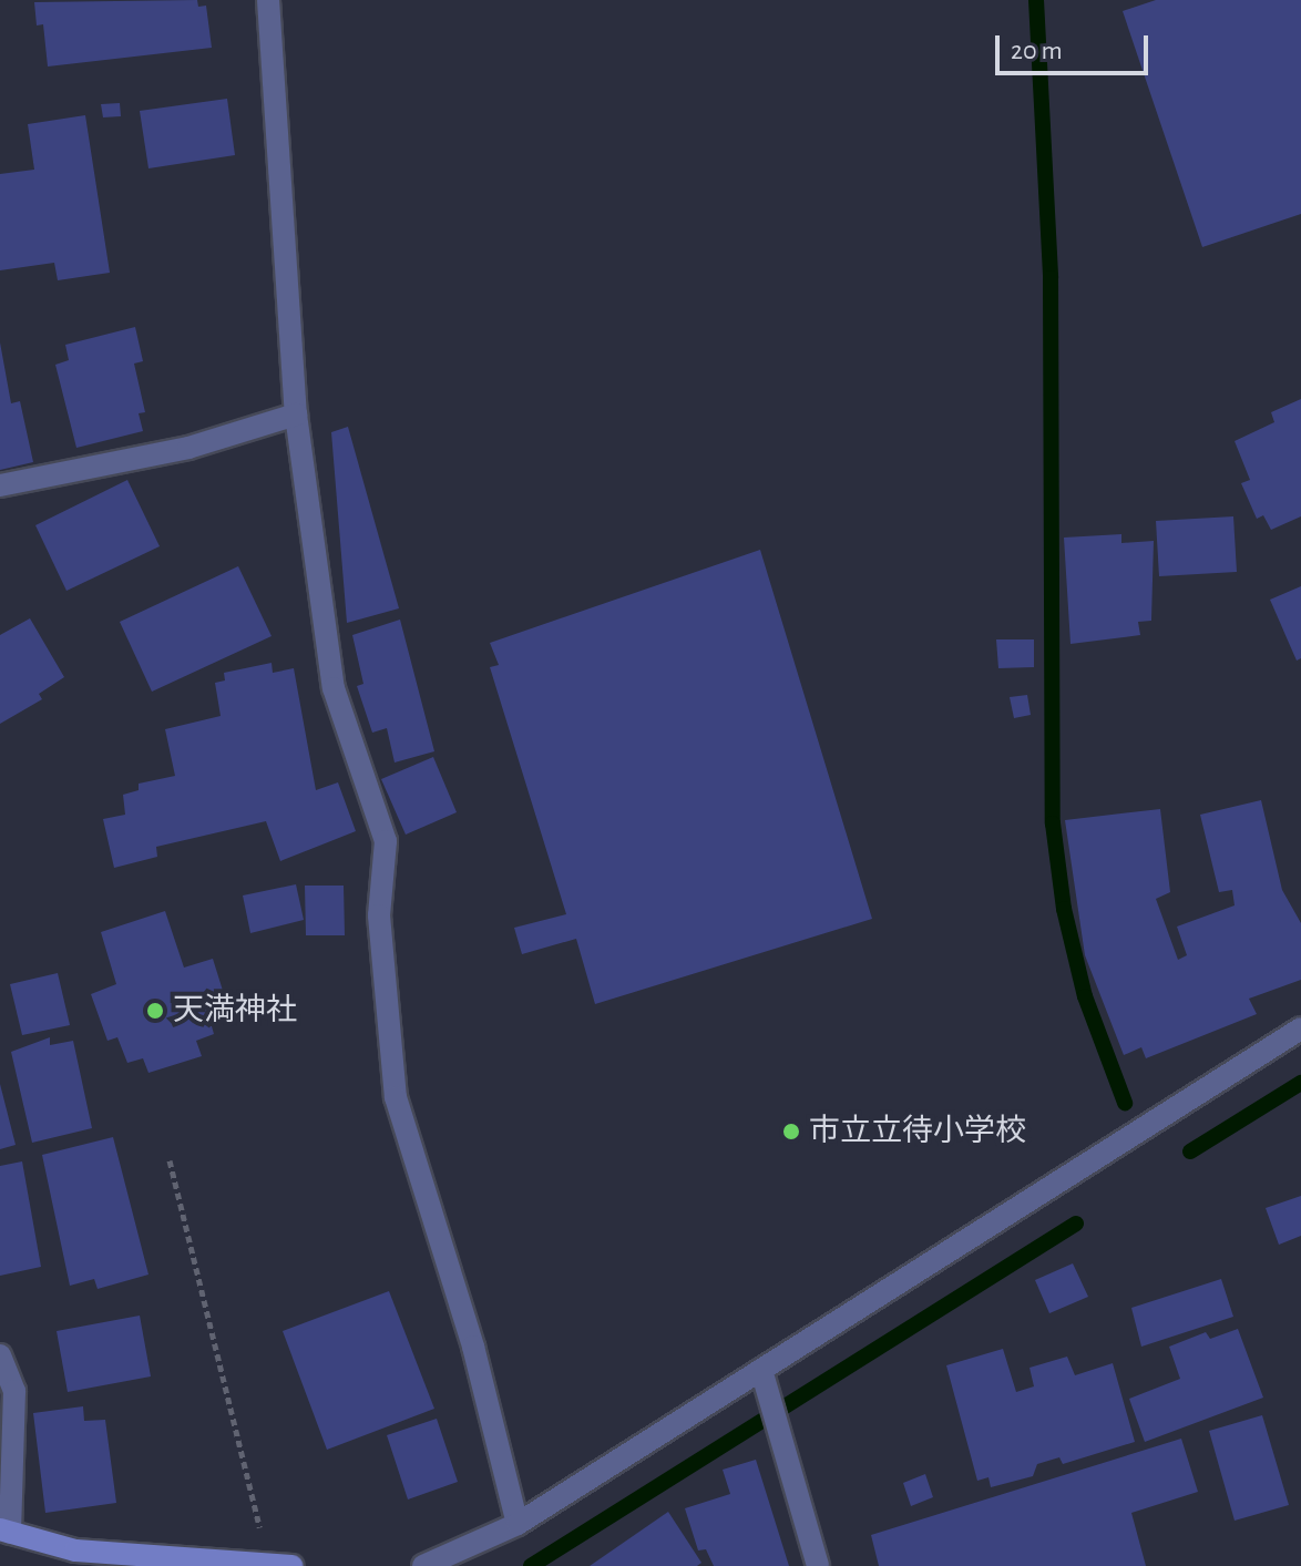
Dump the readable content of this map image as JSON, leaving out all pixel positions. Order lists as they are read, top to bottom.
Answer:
{
  "places": ["天満神社", "市立立待小学校"],
  "scale_bar": "20 m"
}
